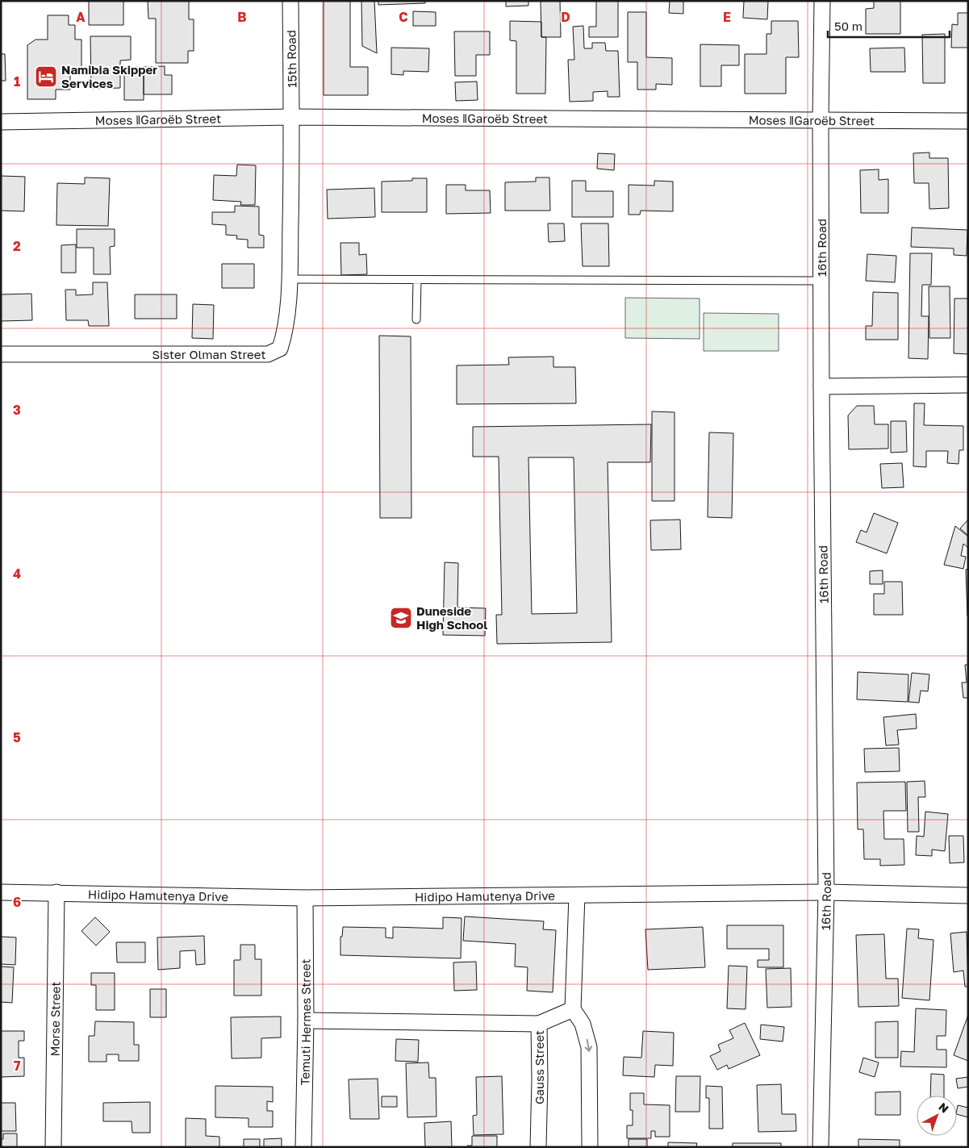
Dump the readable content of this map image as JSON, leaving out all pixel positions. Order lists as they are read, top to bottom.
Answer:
{
  "streets": {
    "street": [
      "15th Road",
      "Moses ǁGaroëb Street",
      "16th Road",
      "Sister Olman Street",
      "Hidipo Hamutenya Drive",
      "Morse Street",
      "Temuti Hermes Street",
      "Gauss Street"
    ]
  },
  "crossings": [
    ["15th Road", "Moses ǁGaroëb Street"],
    ["15th Road", "Sister Olman Street"],
    ["Moses ǁGaroëb Street", "16th Road"],
    ["Moses ǁGaroëb Street", "Sister Olman Street"],
    ["16th Road", "Hidipo Hamutenya Drive"],
    ["Hidipo Hamutenya Drive", "Morse Street"],
    ["Hidipo Hamutenya Drive", "Temuti Hermes Street"]
  ],
  "places": {
    "hotel": ["Namibia Skipper Services"],
    "school or university": ["Duneside High School"]
  },
  "scale_bar": "50 m",
  "north": "top right",
  "grid": {
    "columns": [
      "A",
      "B",
      "C",
      "D",
      "E"
    ],
    "rows": [
      "1",
      "2",
      "3",
      "4",
      "5",
      "6",
      "7"
    ]
  }
}
